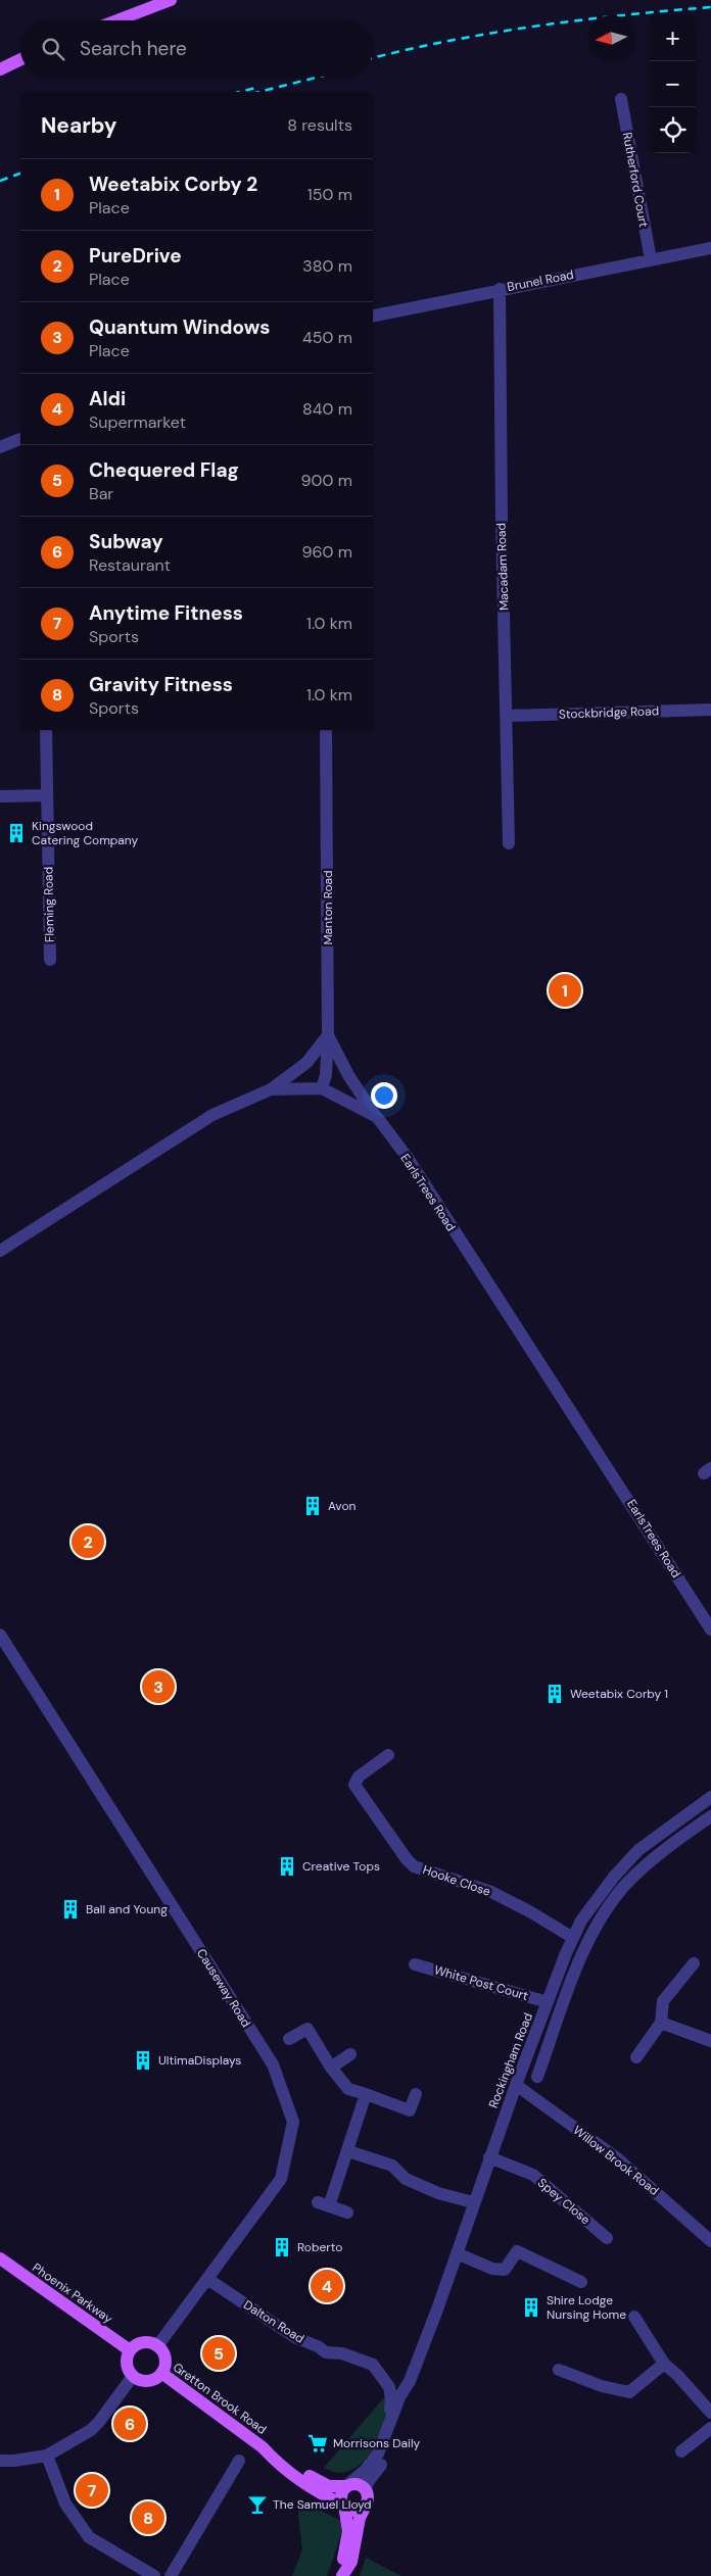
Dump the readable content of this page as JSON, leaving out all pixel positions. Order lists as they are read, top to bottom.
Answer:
{
  "streets": {
    "main road": ["Phoenix Parkway", "Gretton Brook Road"],
    "street": [
      "Rutherford Court",
      "Brunel Road",
      "Macadam Road",
      "Stockbridge Road",
      "Fleming Road",
      "Manton Road",
      "EarlsTrees Road",
      "Hooke Close",
      "White Post Court",
      "Causeway Road",
      "Rockingham Road",
      "Willow Brook Road",
      "Spey Close",
      "Dalton Road"
    ]
  },
  "crossings": [
    ["Rutherford Court", "Brunel Road"],
    ["Brunel Road", "Macadam Road"],
    ["Macadam Road", "Stockbridge Road"],
    ["Manton Road", "EarlsTrees Road"],
    ["Hooke Close", "Rockingham Road"],
    ["White Post Court", "Rockingham Road"],
    ["Causeway Road", "Phoenix Parkway"],
    ["Causeway Road", "Dalton Road"],
    ["Causeway Road", "Gretton Brook Road"],
    ["Rockingham Road", "Willow Brook Road"],
    ["Rockingham Road", "Spey Close"],
    ["Rockingham Road", "Dalton Road"],
    ["Rockingham Road", "Gretton Brook Road"],
    ["Phoenix Parkway", "Gretton Brook Road"]
  ],
  "places": {
    "building": [
      "Kingswood Catering Company",
      "Avon",
      "Weetabix Corby 1",
      "Creative Tops",
      "Ball and Young",
      "UltimaDisplays",
      "Roberto",
      "Shire Lodge Nursing Home"
    ],
    "supermarket": ["Morrisons Daily"],
    "bar": ["The Samuel Lloyd"]
  },
  "north": "left",
  "page": {
    "map_buttons": ["+", "−"],
    "search": "Search here",
    "heading": ["Nearby", "8 results"],
    "list": [
      {
        "mark": "1",
        "name": "Weetabix Corby 2",
        "note": "Place",
        "value": "150 m"
      },
      {
        "mark": "2",
        "name": "PureDrive",
        "note": "Place",
        "value": "380 m"
      },
      {
        "mark": "3",
        "name": "Quantum Windows",
        "note": "Place",
        "value": "450 m"
      },
      {
        "mark": "4",
        "name": "Aldi",
        "note": "Supermarket",
        "value": "840 m"
      },
      {
        "mark": "5",
        "name": "Chequered Flag",
        "note": "Bar",
        "value": "900 m"
      },
      {
        "mark": "6",
        "name": "Subway",
        "note": "Restaurant",
        "value": "960 m"
      },
      {
        "mark": "7",
        "name": "Anytime Fitness",
        "note": "Sports",
        "value": "1.0 km"
      },
      {
        "mark": "8",
        "name": "Gravity Fitness",
        "note": "Sports",
        "value": "1.0 km"
      }
    ],
    "pins": [
      "1",
      "2",
      "3",
      "4",
      "5",
      "6",
      "7",
      "8"
    ]
  }
}
